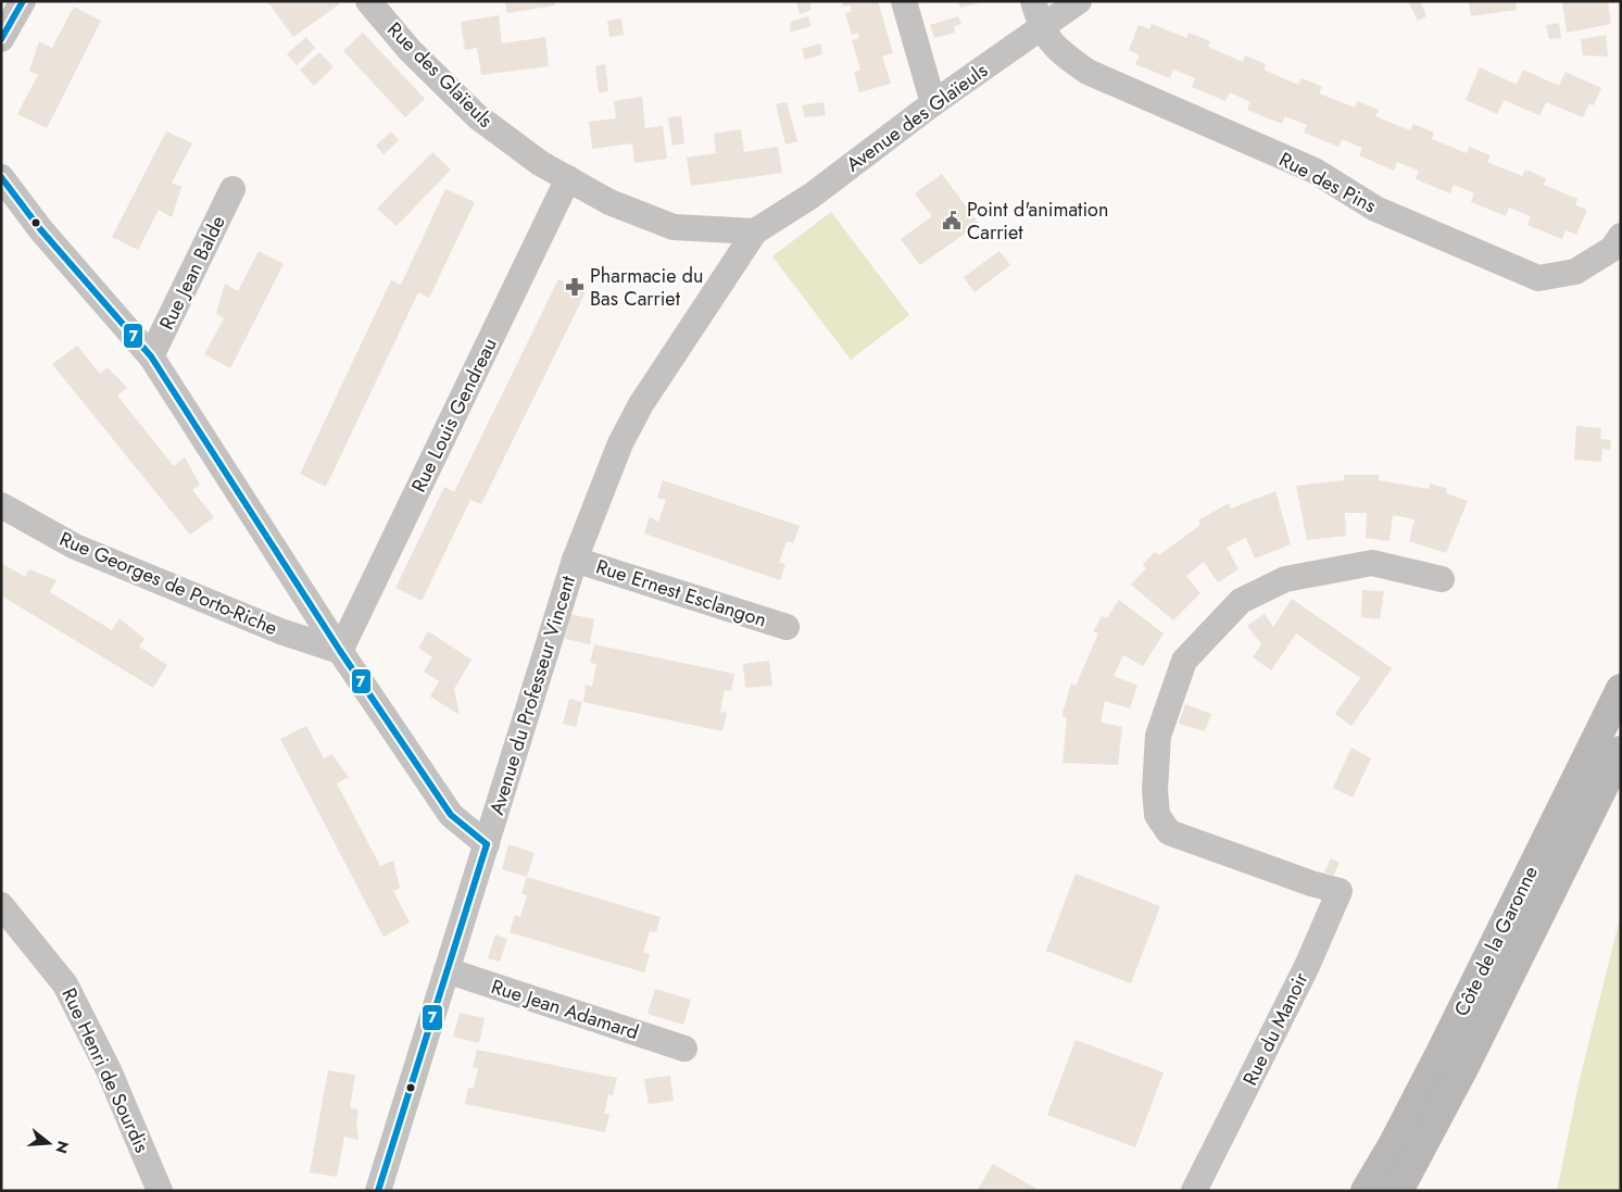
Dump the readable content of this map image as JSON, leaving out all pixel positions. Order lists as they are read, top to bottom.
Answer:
{
  "streets": {
    "main road": ["Côte de la Garonne"],
    "street": [
      "Rue des Glaïeuls",
      "Avenue des Glaïeuls",
      "Rue des Pins",
      "Rue Jean Balde",
      "Rue Louis Gendreau",
      "Rue Georges de Porto-Riche",
      "Rue Ernest Esclangon",
      "Avenue du Professeur Vincent",
      "Rue Jean Adamard",
      "Rue du Manoir",
      "Rue Henri de Sourdis"
    ]
  },
  "crossings": [
    ["Rue des Glaïeuls", "Avenue des Glaïeuls"],
    ["Rue des Glaïeuls", "Rue Louis Gendreau"],
    ["Rue des Glaïeuls", "Avenue du Professeur Vincent"],
    ["Avenue des Glaïeuls", "Rue des Pins"],
    ["Avenue des Glaïeuls", "Avenue du Professeur Vincent"],
    ["Rue Louis Gendreau", "Rue Georges de Porto-Riche"],
    ["Rue Ernest Esclangon", "Avenue du Professeur Vincent"],
    ["Avenue du Professeur Vincent", "Rue Jean Adamard"]
  ],
  "places": {
    "public building": ["Point d'animation Carriet"],
    "pharmacy": ["Pharmacie du Bas Carriet"]
  },
  "lines": ["transit line 7"],
  "north": "right"
}
